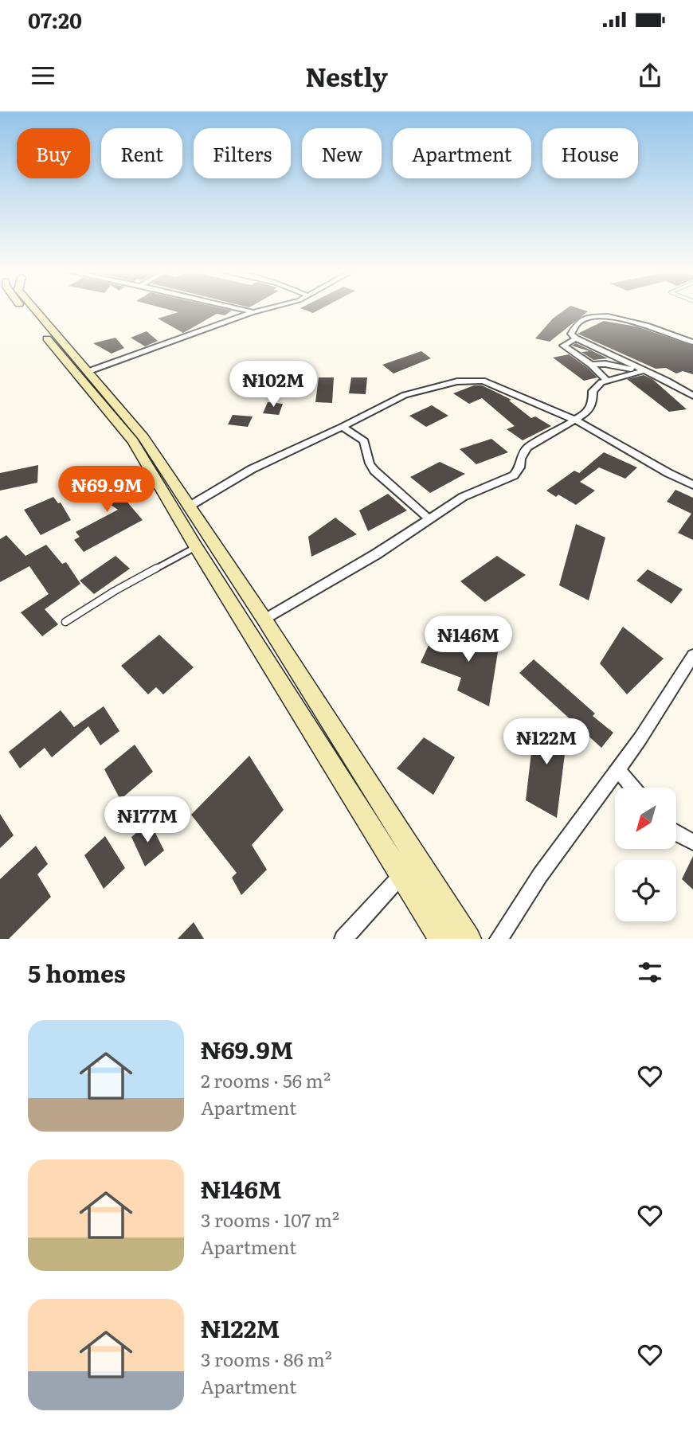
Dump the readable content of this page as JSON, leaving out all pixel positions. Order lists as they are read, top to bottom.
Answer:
{
  "north": "bottom left",
  "page": {
    "status": "07:20",
    "header": "Nestly",
    "chip": [
      "Buy",
      "Rent",
      "Filters",
      "New",
      "Apartment",
      "House"
    ],
    "price": [
      "₦102M",
      "₦69.9M",
      "₦146M",
      "₦122M",
      "₦177M"
    ],
    "heading": "5 homes",
    "list": [
      {
        "name": "₦69.9M",
        "note": "2 rooms · 56 m² · Apartment"
      },
      {
        "name": "₦146M",
        "note": "3 rooms · 107 m² · Apartment"
      },
      {
        "name": "₦122M",
        "note": "3 rooms · 86 m² · Apartment"
      }
    ]
  }
}
